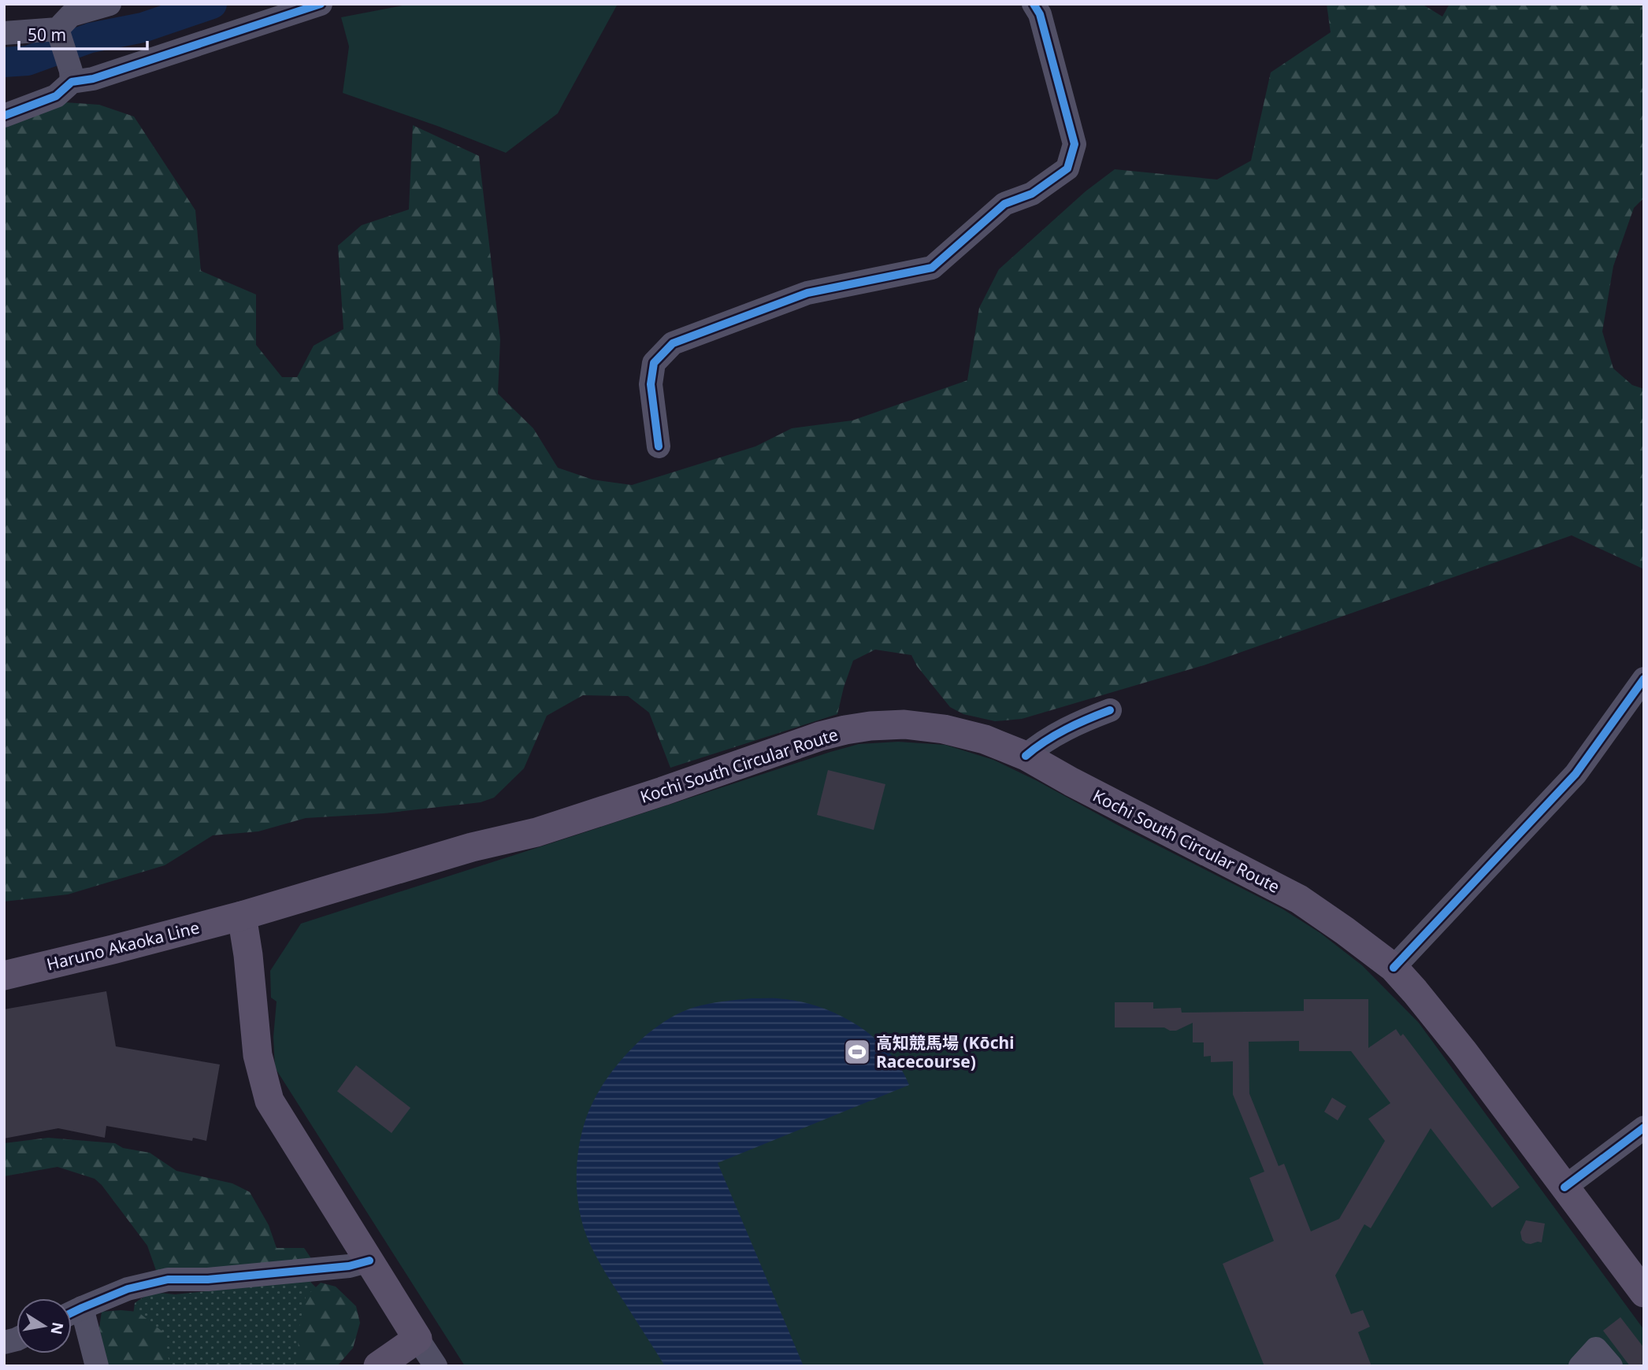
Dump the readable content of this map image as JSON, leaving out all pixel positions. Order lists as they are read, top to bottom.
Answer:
{
  "streets": {
    "main road": ["Kochi South Circular Route", "Haruno Akaoka Line"]
  },
  "crossings": [
    ["Kochi South Circular Route", "Haruno Akaoka Line"]
  ],
  "places": {
    "sports": ["高知競馬場 (Kōchi Racecourse)"]
  },
  "scale_bar": "50 m",
  "north": "right"
}
